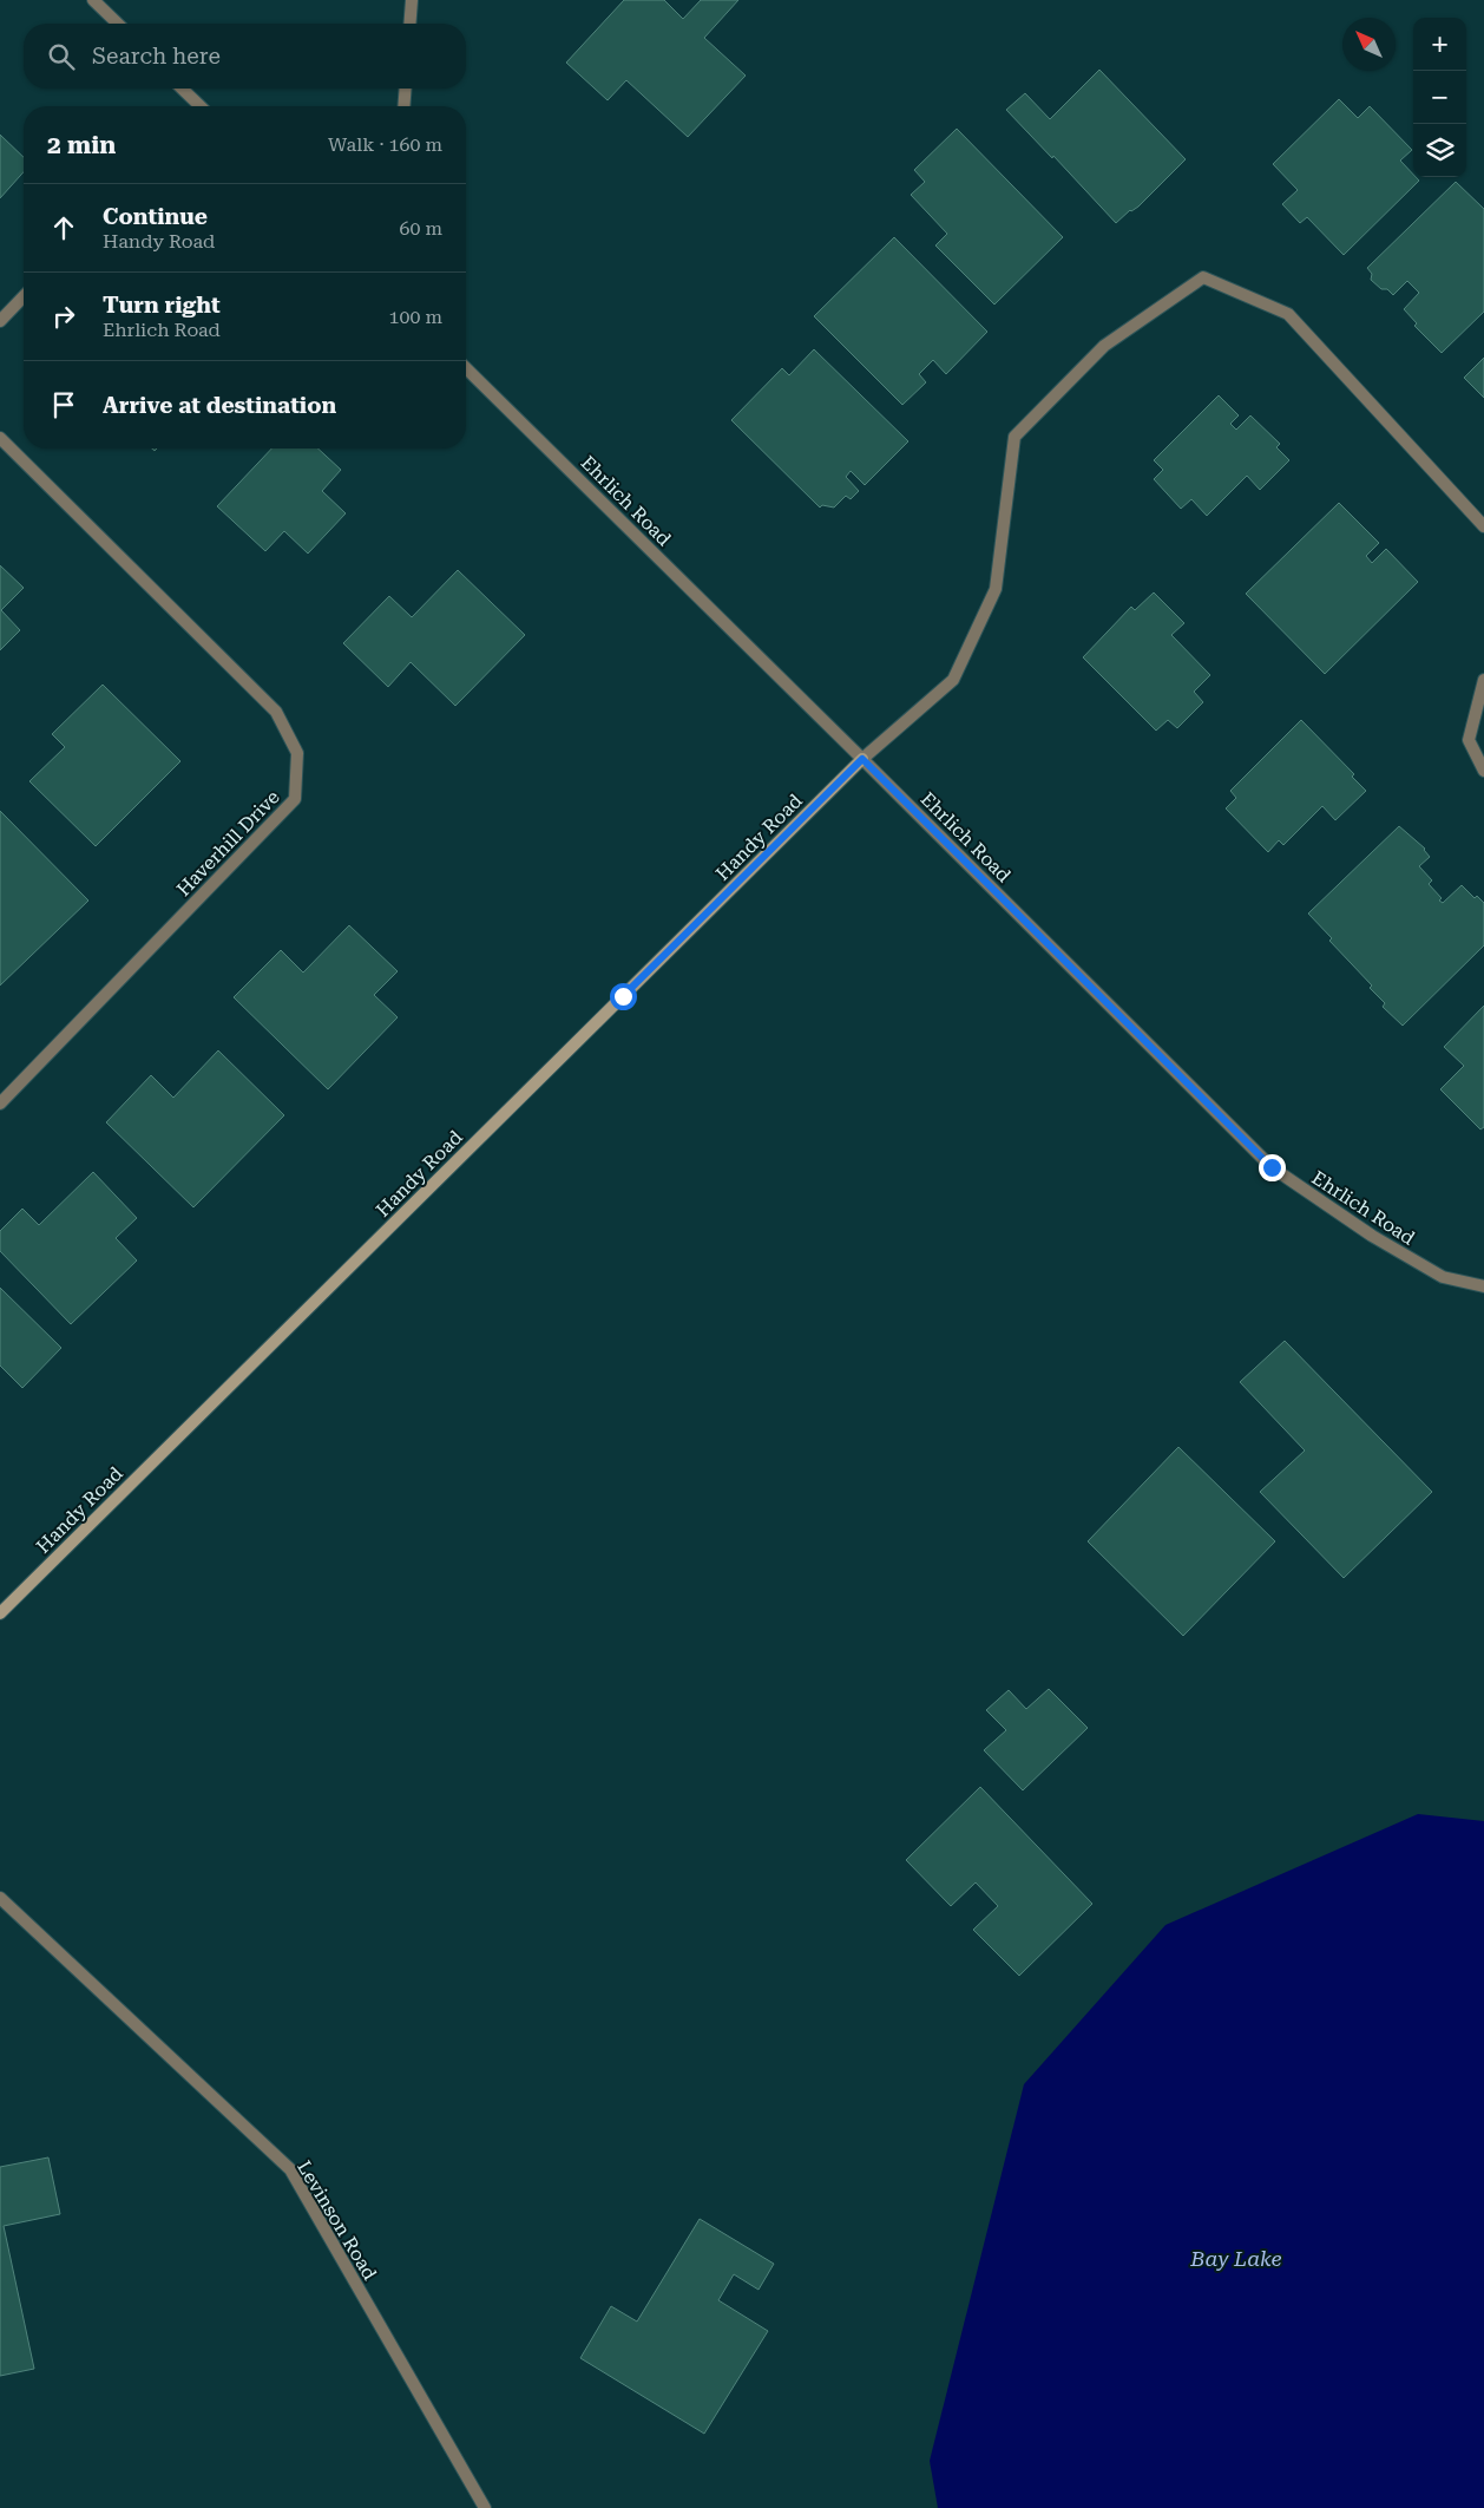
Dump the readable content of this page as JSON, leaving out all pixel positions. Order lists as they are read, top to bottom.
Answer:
{
  "streets": {
    "street": [
      "Ehrlich Road",
      "Handy Road",
      "Haverhill Drive",
      "Levinson Road"
    ]
  },
  "crossings": [
    ["Ehrlich Road", "Handy Road"]
  ],
  "water": ["Bay Lake"],
  "north": "top left",
  "page": {
    "map_buttons": ["+", "−"],
    "search": "Search here",
    "heading": ["2 min", "Walk · 160 m"],
    "list": [
      ["Continue", "Handy Road", "60 m"],
      ["Turn right", "Ehrlich Road", "100 m"],
      "Arrive at destination"
    ]
  }
}
